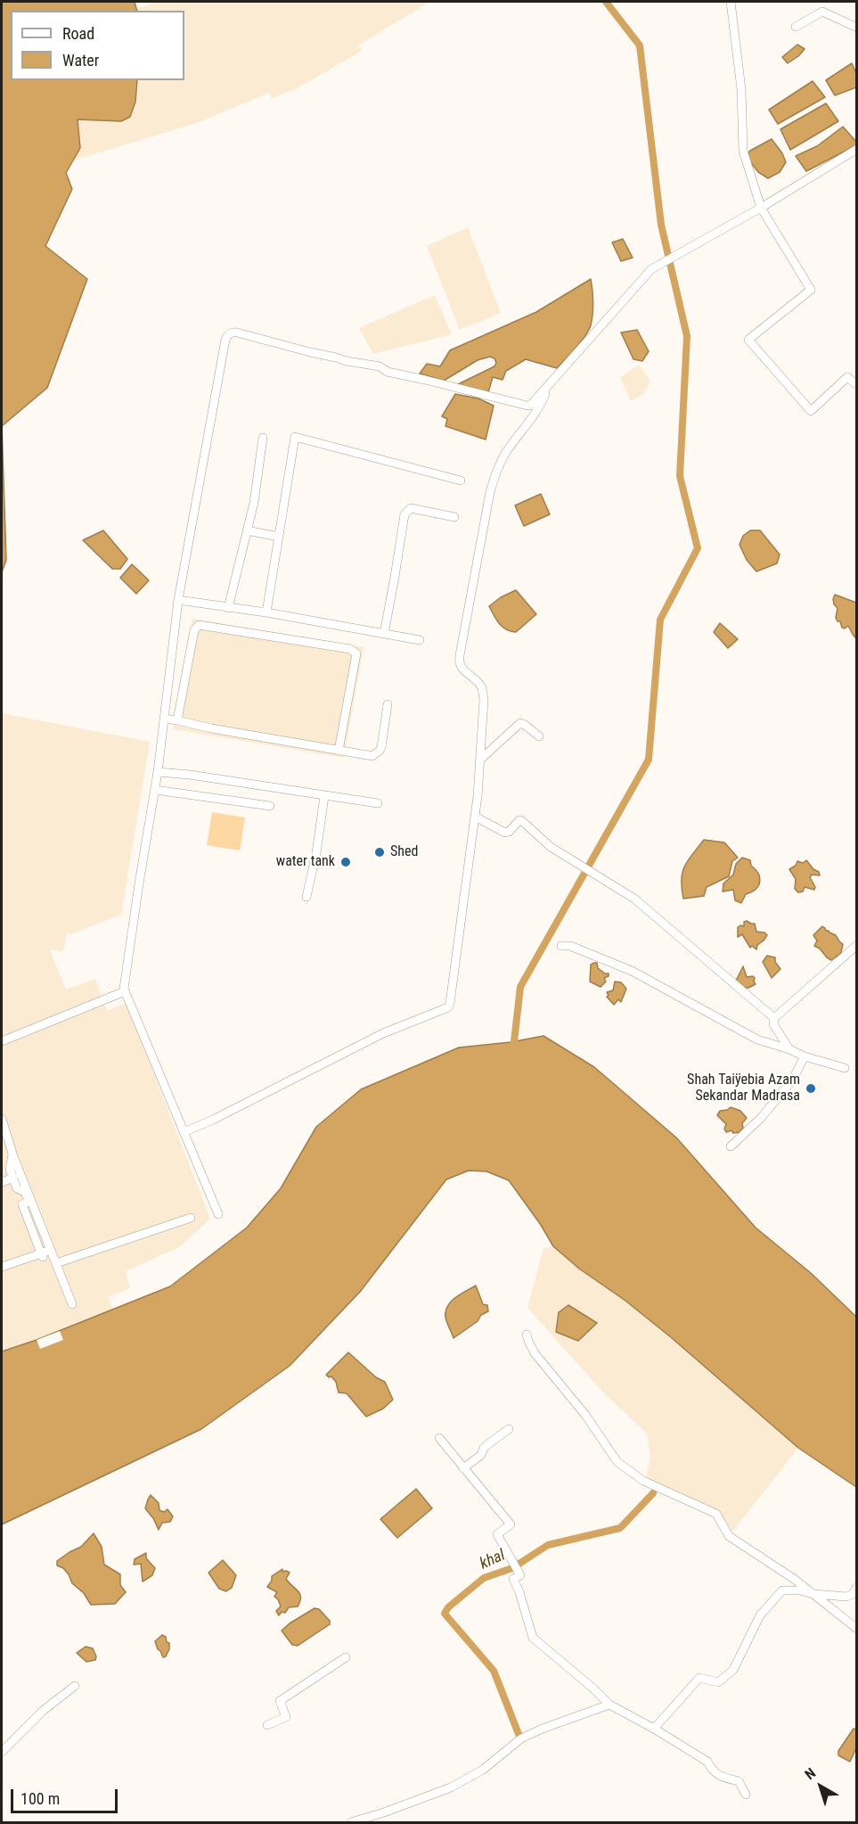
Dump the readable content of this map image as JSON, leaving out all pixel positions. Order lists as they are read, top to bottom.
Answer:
{
  "water": ["khal"],
  "places": ["Shed", "water tank", "Shah Taiÿebia Azam Sekandar Madrasa"],
  "legend": ["Road", "Water"],
  "scale_bar": "100 m",
  "north": "top left"
}
